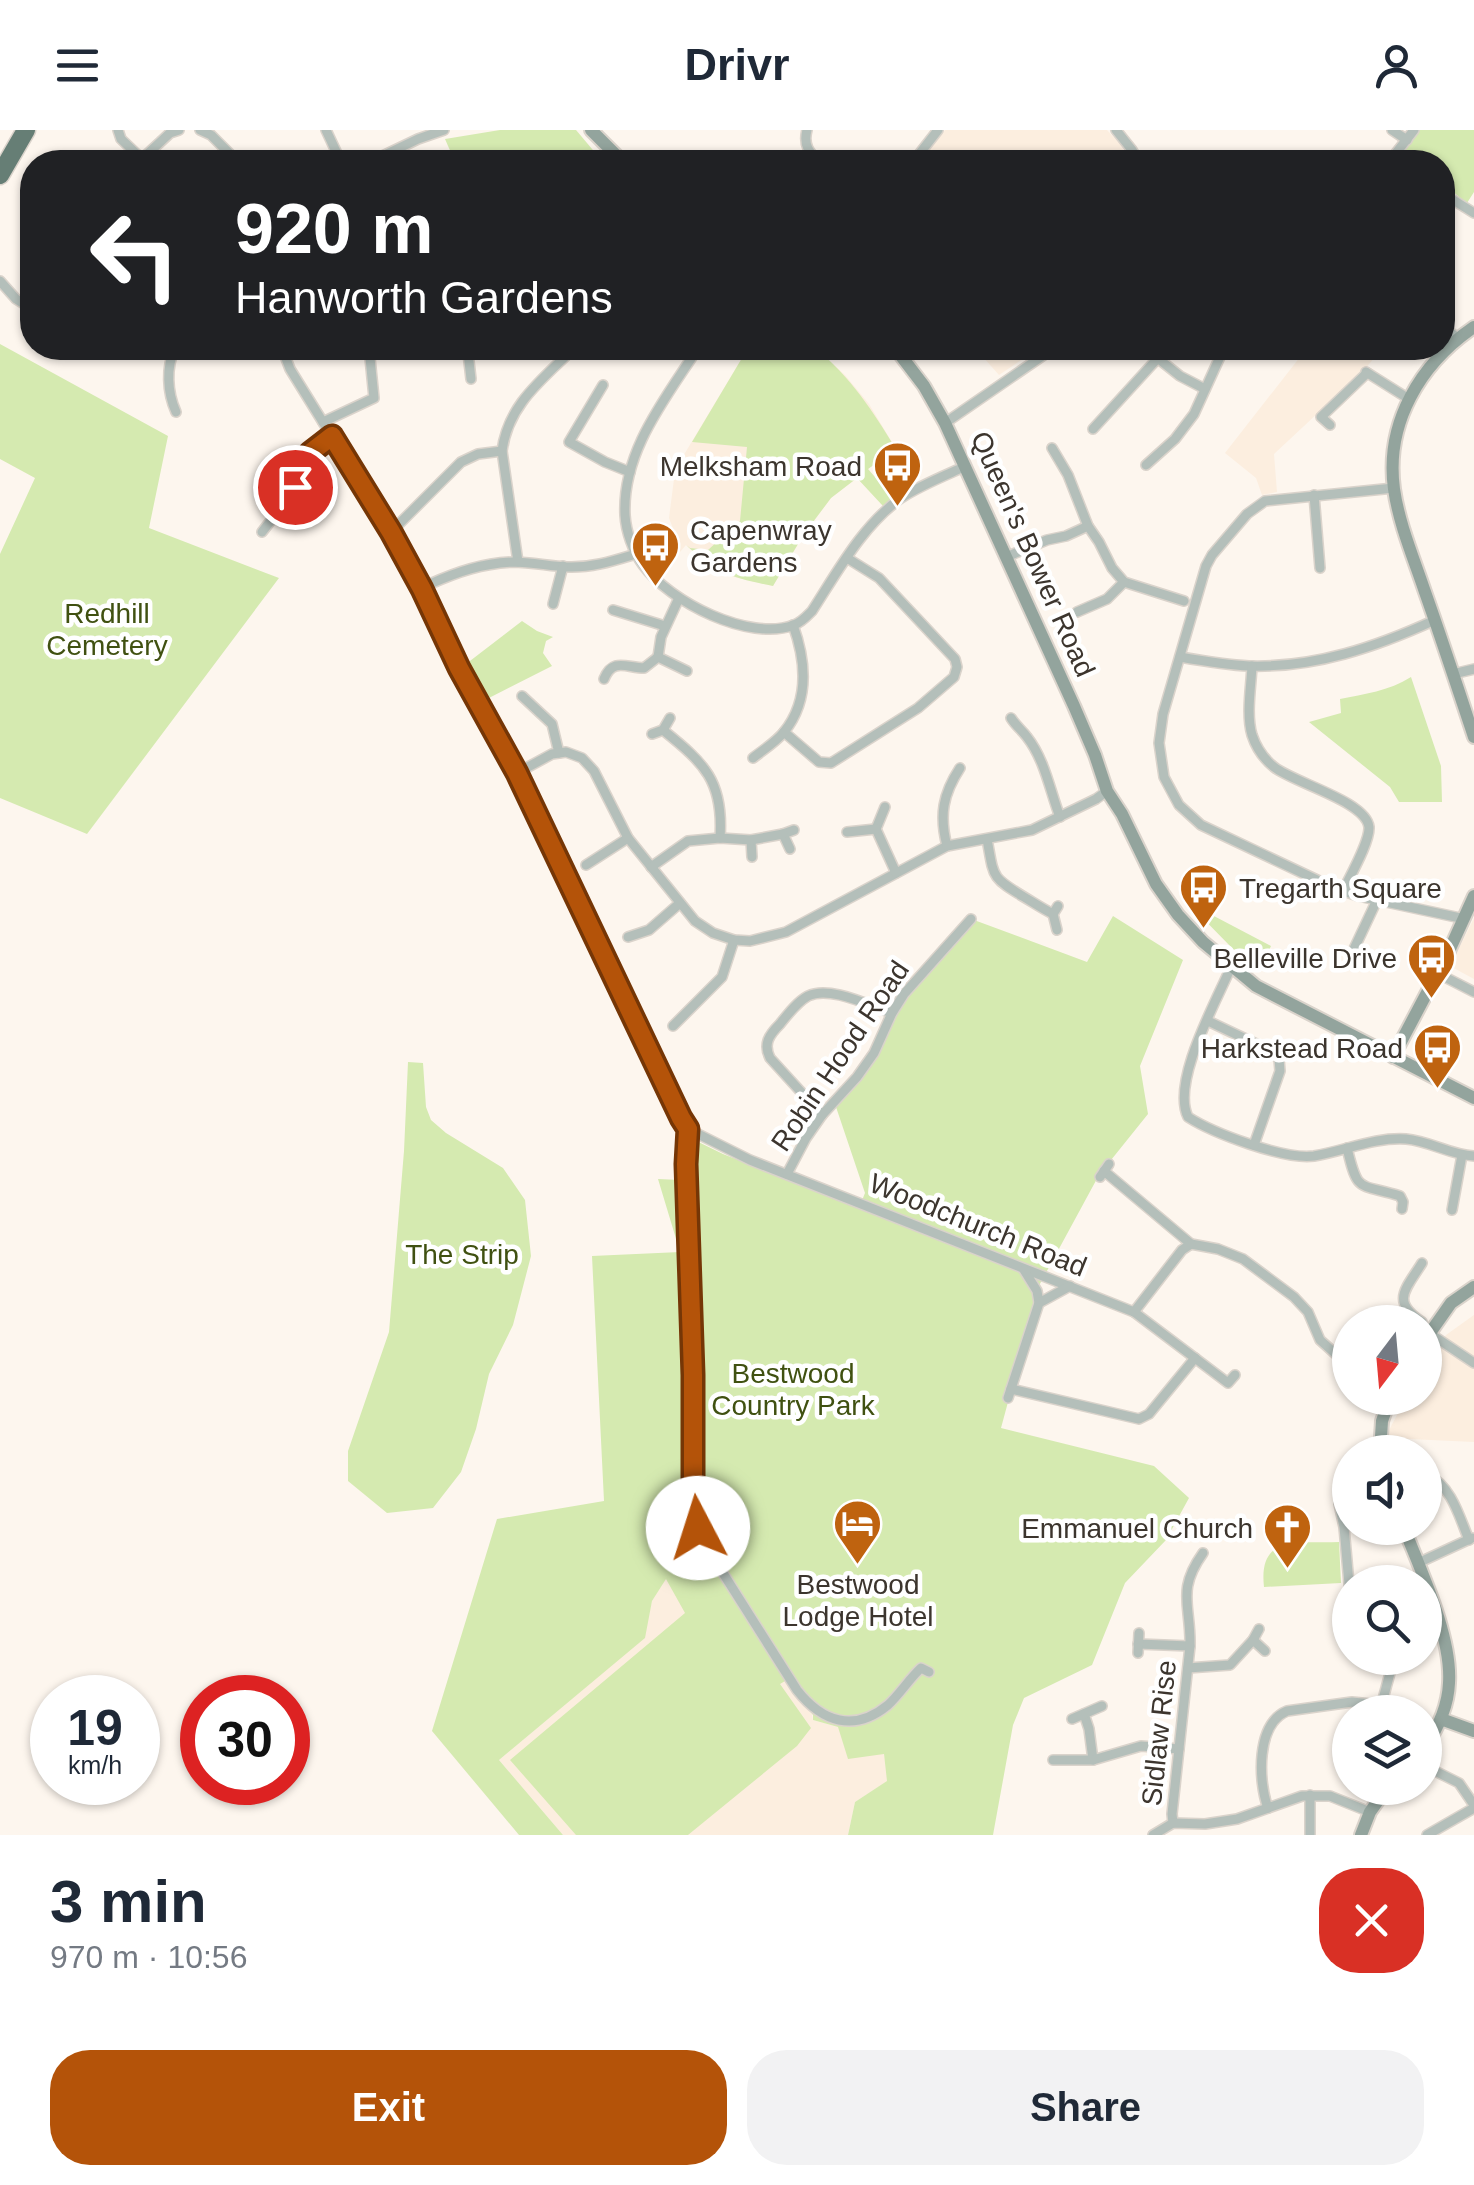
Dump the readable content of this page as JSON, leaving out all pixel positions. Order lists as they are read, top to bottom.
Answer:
{
  "streets": {
    "street": [
      "Queen's Bower Road",
      "Robin Hood Road",
      "Woodchurch Road",
      "Sidlaw Rise"
    ]
  },
  "crossings": [
    ["Robin Hood Road", "Woodchurch Road"]
  ],
  "parks": ["Redhill Cemetery", "The Strip", "Bestwood Country Park"],
  "places": {
    "bus stop": [
      "Melksham Road",
      "Capenwray Gardens",
      "Tregarth Square",
      "Belleville Drive",
      "Harkstead Road"
    ],
    "hotel": ["Bestwood Lodge Hotel"],
    "church": ["Emmanuel Church"]
  },
  "north": "bottom",
  "page": {
    "header": "Drivr",
    "turn": ["920 m", "Hanworth Gardens"],
    "speed": "19 km/h",
    "limit": "30",
    "heading": ["3 min", "970 m · 10:56"],
    "buttons": ["Exit", "Share"]
  }
}
